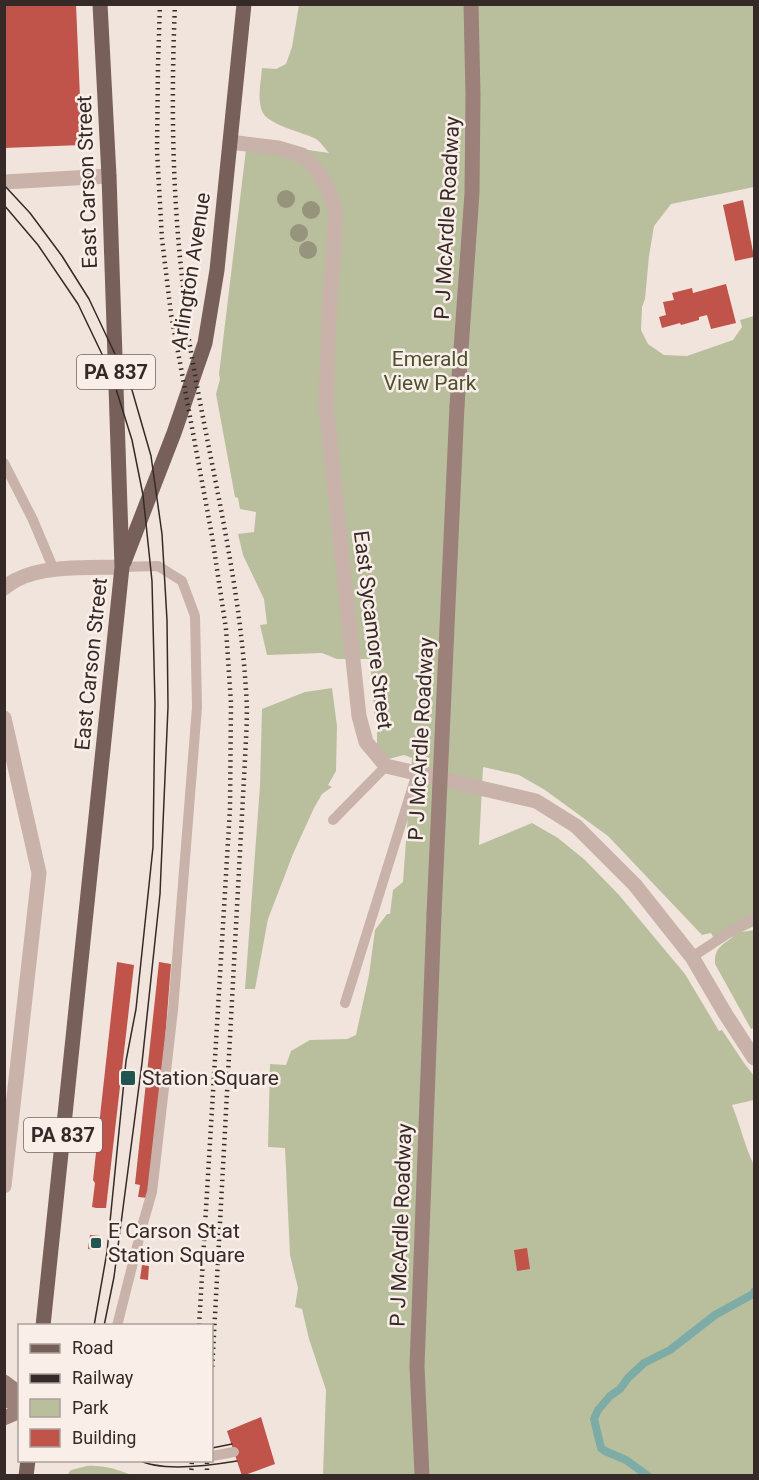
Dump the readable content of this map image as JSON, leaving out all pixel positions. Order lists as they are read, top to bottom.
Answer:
{
  "streets": {
    "main road": [
      "East Carson Street",
      "P J McArdle Roadway",
      "Arlington Avenue",
      "PA 837"
    ],
    "street": ["East Sycamore Street"]
  },
  "crossings": [
    ["East Carson Street", "Arlington Avenue"],
    ["Arlington Avenue", "East Sycamore Street"]
  ],
  "parks": ["Emerald View Park"],
  "places": {
    "transit": ["Station Square", "E Carson St at Station Square"]
  },
  "legend": [
    "Road",
    "Railway",
    "Park",
    "Building"
  ]
}
